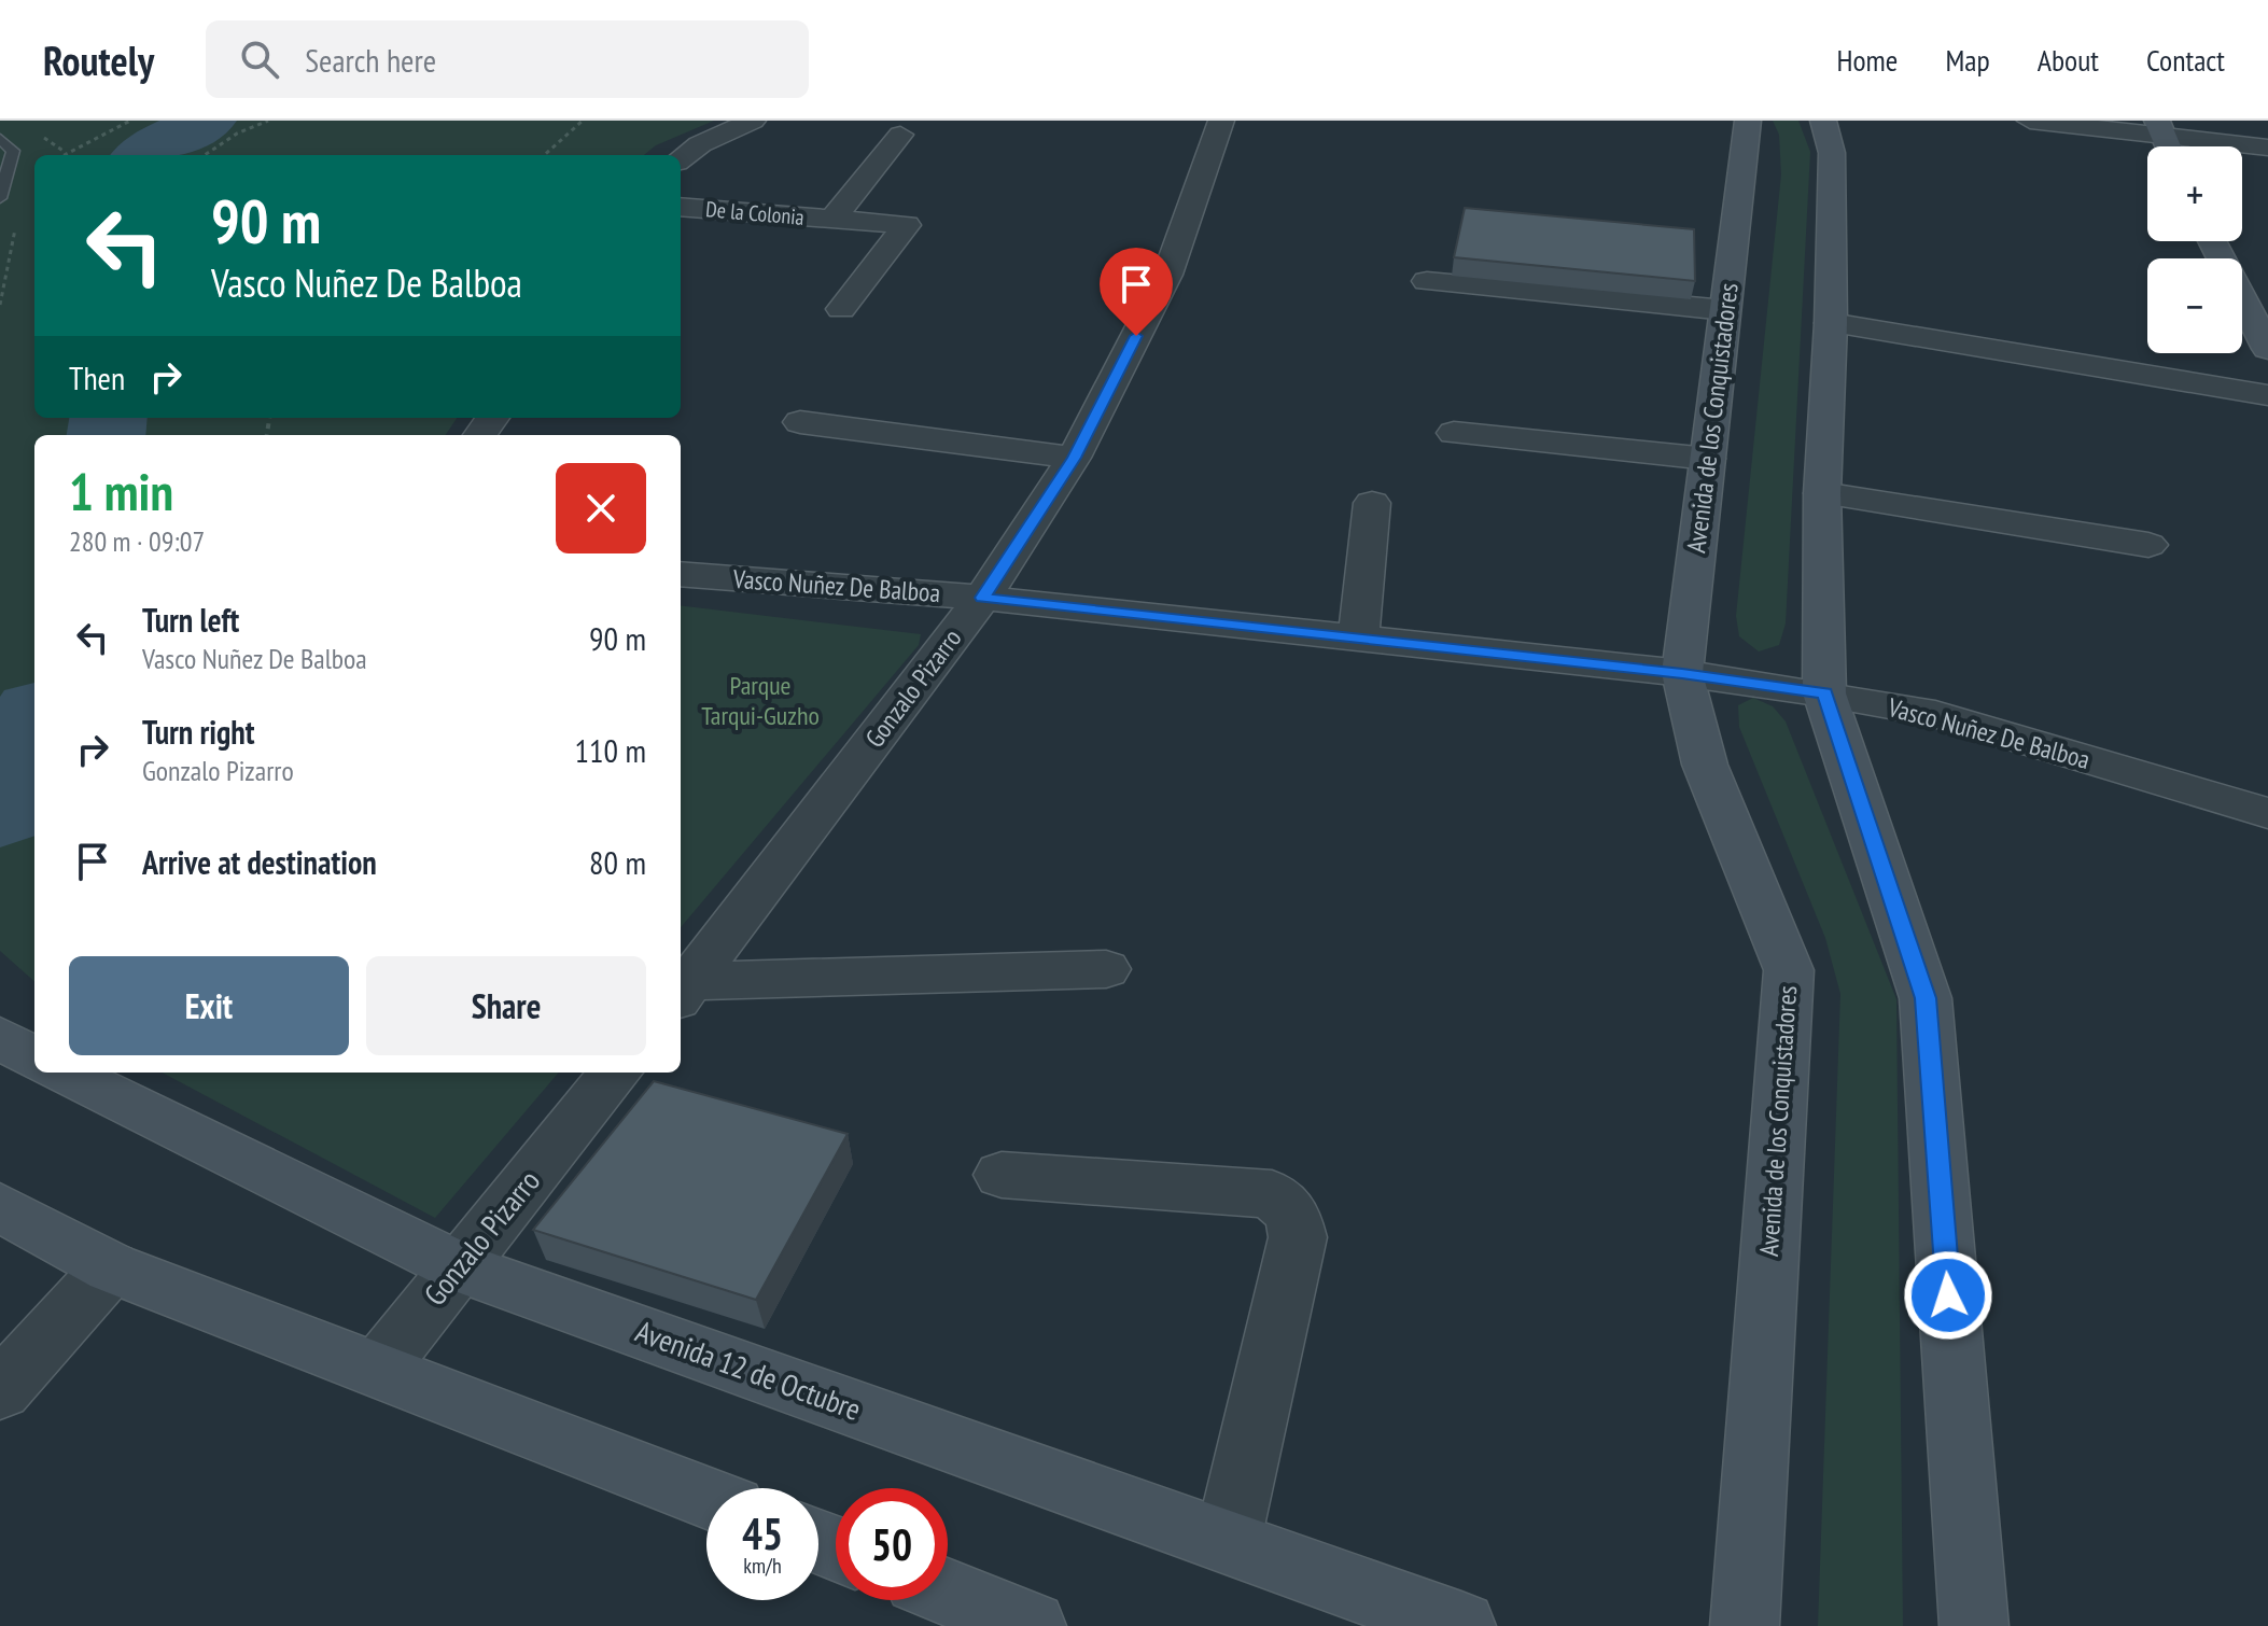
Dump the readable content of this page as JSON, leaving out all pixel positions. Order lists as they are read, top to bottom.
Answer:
{
  "streets": {
    "main road": ["Avenida de los Conquistadores", "Avenida 12 de Octubre"],
    "street": ["De la Colonia", "Vasco Nuñez De Balboa", "Gonzalo Pizarro"]
  },
  "crossings": [
    ["Avenida de los Conquistadores", "Vasco Nuñez De Balboa"],
    ["Vasco Nuñez De Balboa", "Gonzalo Pizarro"],
    ["Gonzalo Pizarro", "Avenida 12 de Octubre"]
  ],
  "parks": ["Parque Tarqui-Guzho"],
  "page": {
    "header": "Routely",
    "search": "Search here",
    "nav": [
      "Home",
      "Map",
      "About",
      "Contact"
    ],
    "map_buttons": ["+", "−"],
    "turn": ["90 m", "Vasco Nuñez De Balboa"],
    "then": "Then",
    "heading": ["1 min", "280 m · 09:07"],
    "list": [
      {
        "name": "Turn left",
        "note": "Vasco Nuñez De Balboa",
        "value": "90 m"
      },
      {
        "name": "Turn right",
        "note": "Gonzalo Pizarro",
        "value": "110 m"
      },
      {
        "name": "Arrive at destination",
        "value": "80 m"
      }
    ],
    "buttons": ["Exit", "Share"],
    "speed": "45 km/h",
    "limit": "50"
  }
}
